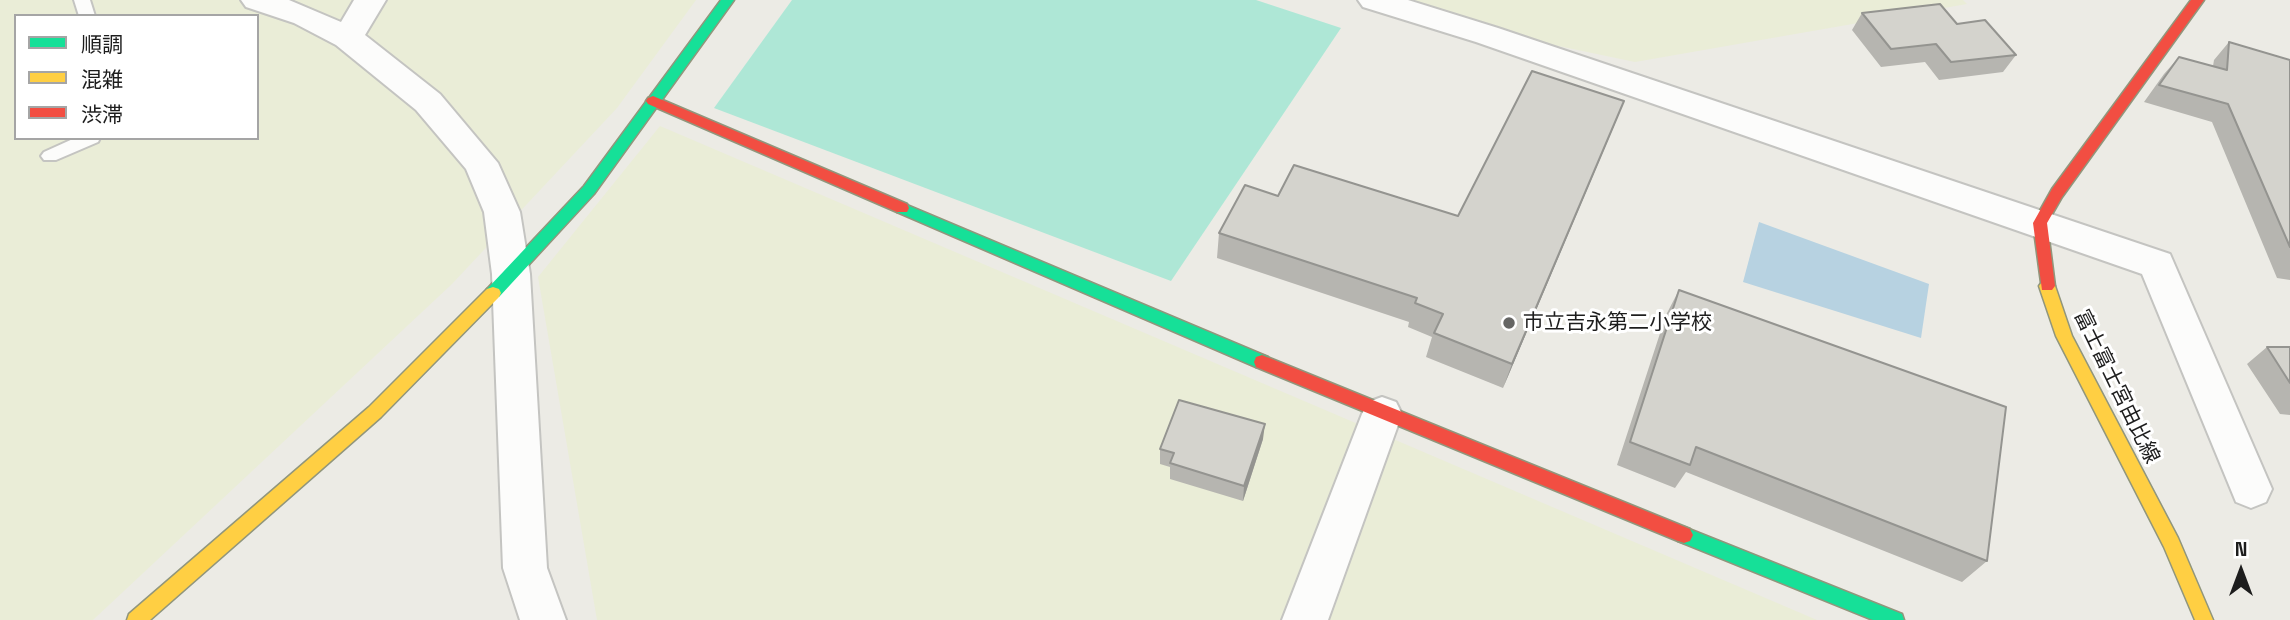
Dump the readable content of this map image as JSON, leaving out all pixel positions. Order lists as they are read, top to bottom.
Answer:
{
  "streets": {
    "street": ["富士富士宮由比線"]
  },
  "places": ["市立吉永第二小学校"],
  "legend": ["順調", "混雑", "渋滞"],
  "north": "top"
}
